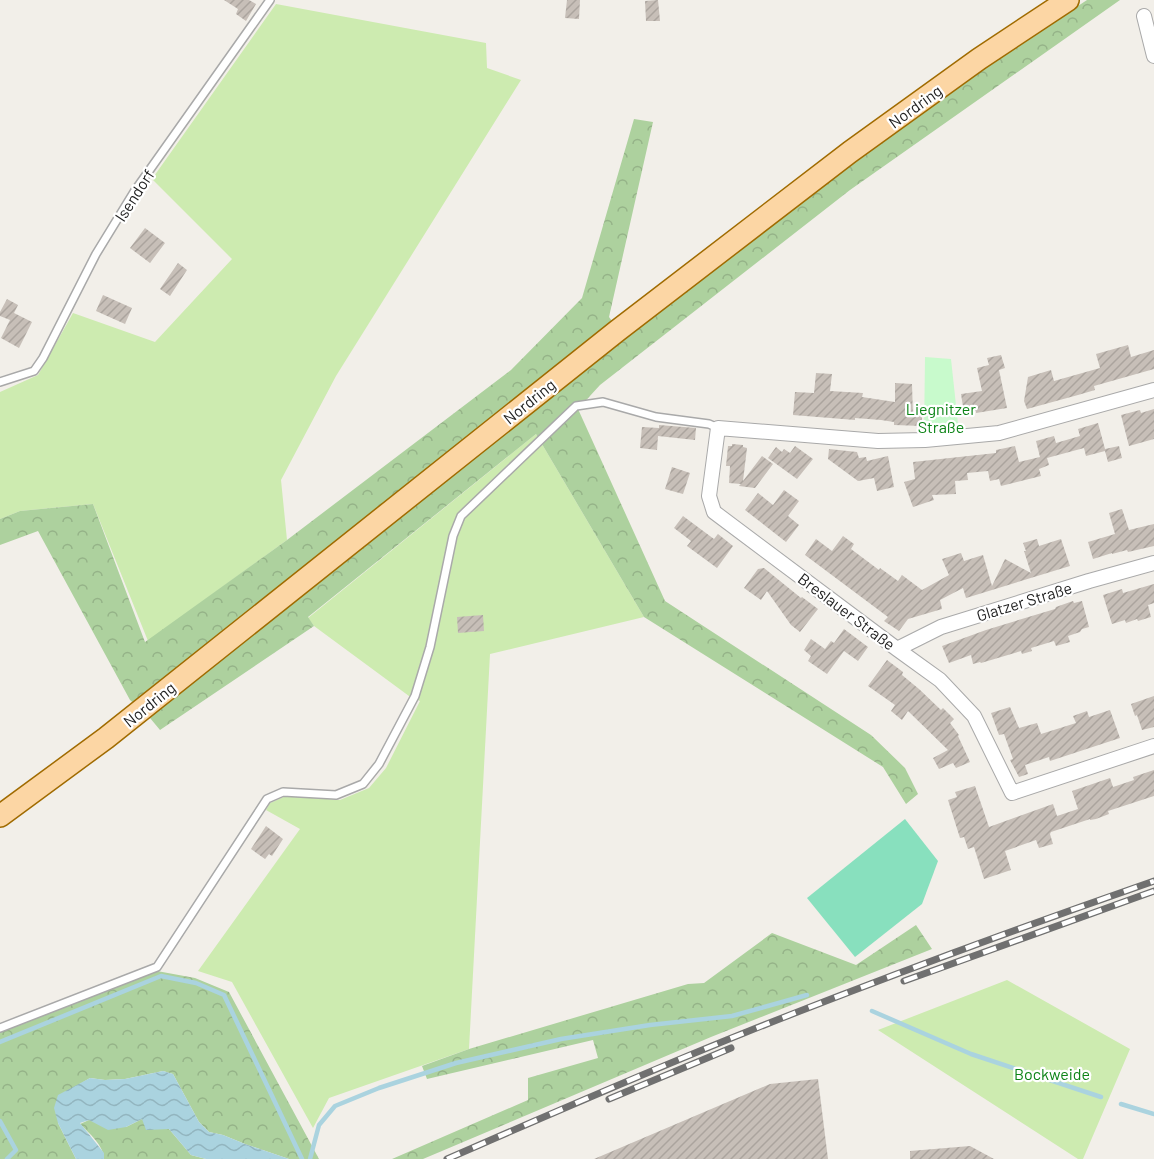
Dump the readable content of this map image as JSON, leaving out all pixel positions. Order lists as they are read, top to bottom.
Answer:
{
  "streets": {
    "main road": ["Nordring"],
    "street": ["Glatzer Straße", "Breslauer Straße"],
    "lane": ["Isendorf"]
  },
  "crossings": [
    ["Glatzer Straße", "Breslauer Straße"]
  ],
  "parks": ["Liegnitzer Straße", "Bockweide"]
}
